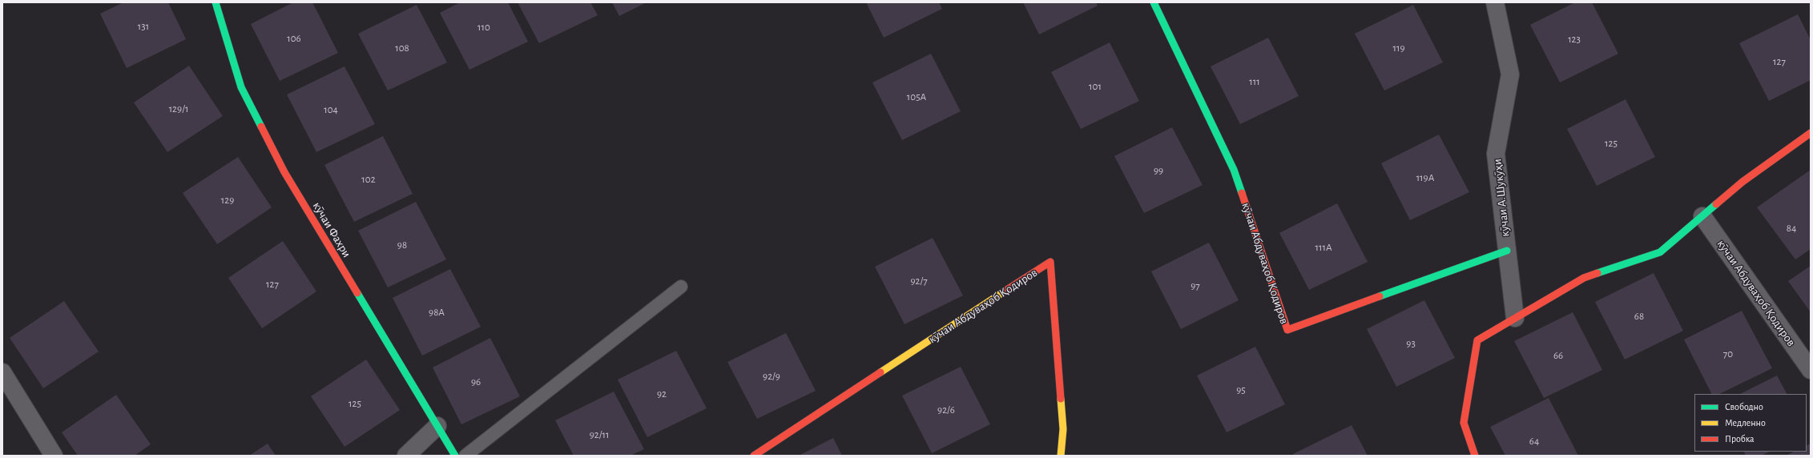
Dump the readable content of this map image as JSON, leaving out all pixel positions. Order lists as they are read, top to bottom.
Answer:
{
  "streets": {
    "street": ["кӯчаи А.Шукӯҳи", "кӯчаи Фахри", "кӯчаи Абдуваҳоб Қодиров"]
  },
  "crossings": [
    ["кӯчаи А.Шукӯҳи", "кӯчаи Абдуваҳоб Қодиров"]
  ],
  "house_numbers": [
    "131",
    "110",
    "106",
    "123",
    "108",
    "119",
    "127",
    "111",
    "101",
    "105А",
    "129/1",
    "104",
    "125",
    "99",
    "119А",
    "102",
    "129",
    "84",
    "98",
    "111А",
    "92/7",
    "127",
    "97",
    "98А",
    "68",
    "93",
    "70",
    "66",
    "92/9",
    "96",
    "95",
    "92",
    "125",
    "92/6",
    "92/11",
    "64"
  ],
  "legend": ["Свободно", "Медленно", "Пробка"]
}
